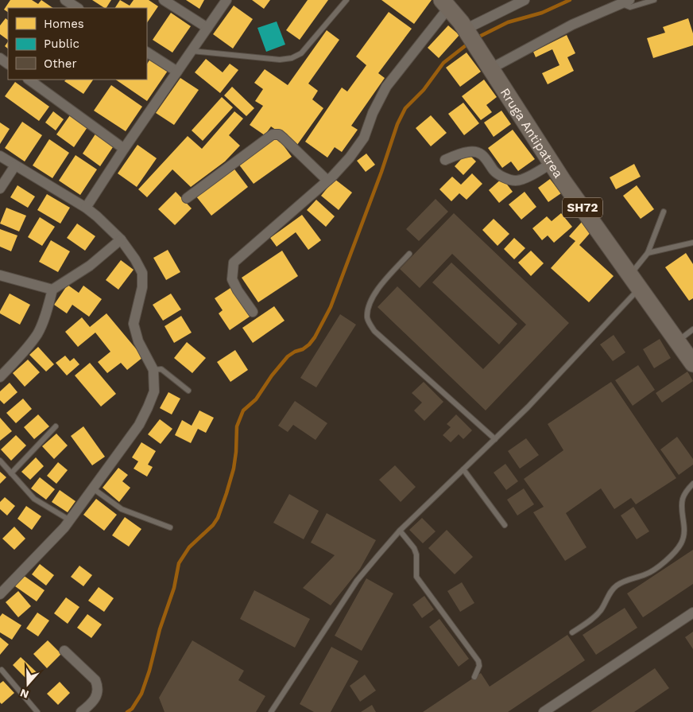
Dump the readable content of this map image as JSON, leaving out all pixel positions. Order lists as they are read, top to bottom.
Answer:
{
  "streets": {
    "main road": ["Rruga Antipatrea", "SH72"]
  },
  "legend": ["Homes", "Public", "Other"],
  "north": "bottom"
}
